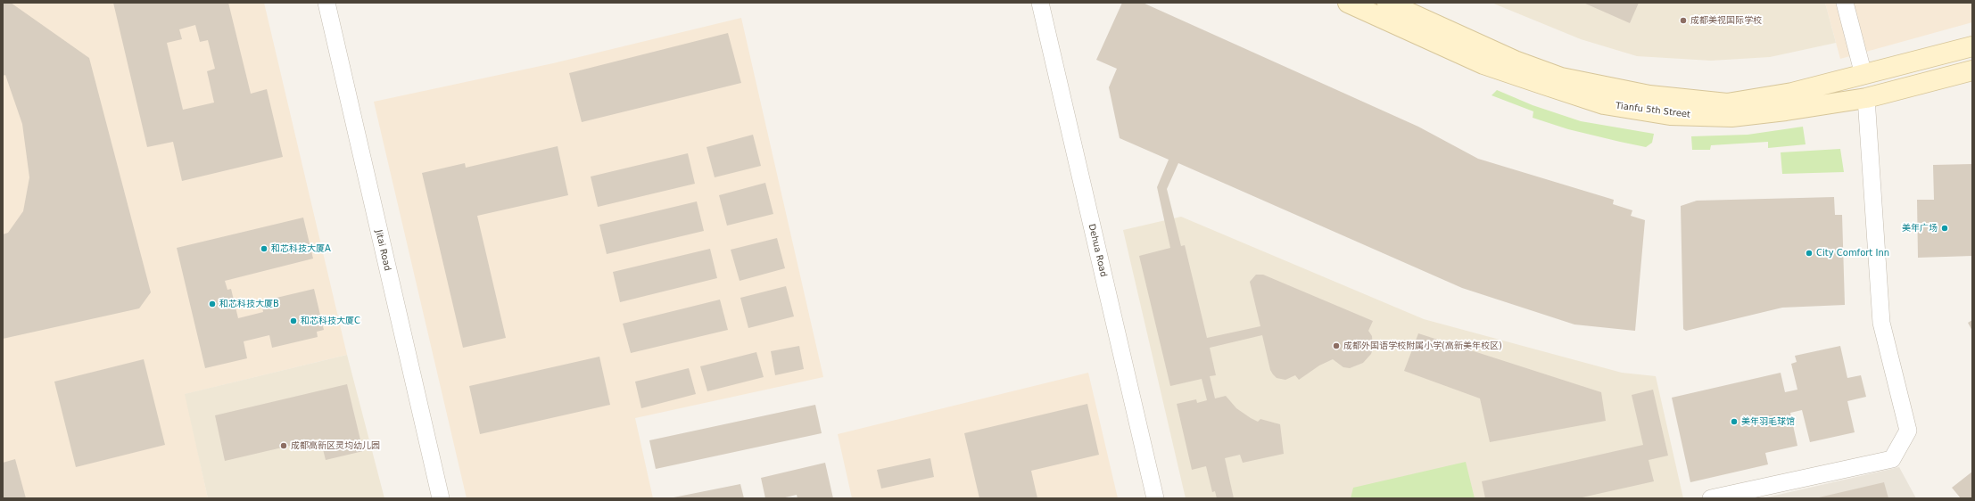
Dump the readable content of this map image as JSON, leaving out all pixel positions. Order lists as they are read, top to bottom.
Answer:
{
  "streets": {
    "street": ["Tianfu 5th Street", "Jitai Road", "Dehua Road"]
  },
  "places": [
    "成都美视国际学校",
    "美年广场",
    "和芯科技大厦A",
    "City Comfort Inn",
    "和芯科技大厦B",
    "和芯科技大厦C",
    "成都外国语学校附属小学(高新美年校区)",
    "美年羽毛球馆",
    "成都高新区灵均幼儿园"
  ]
}
